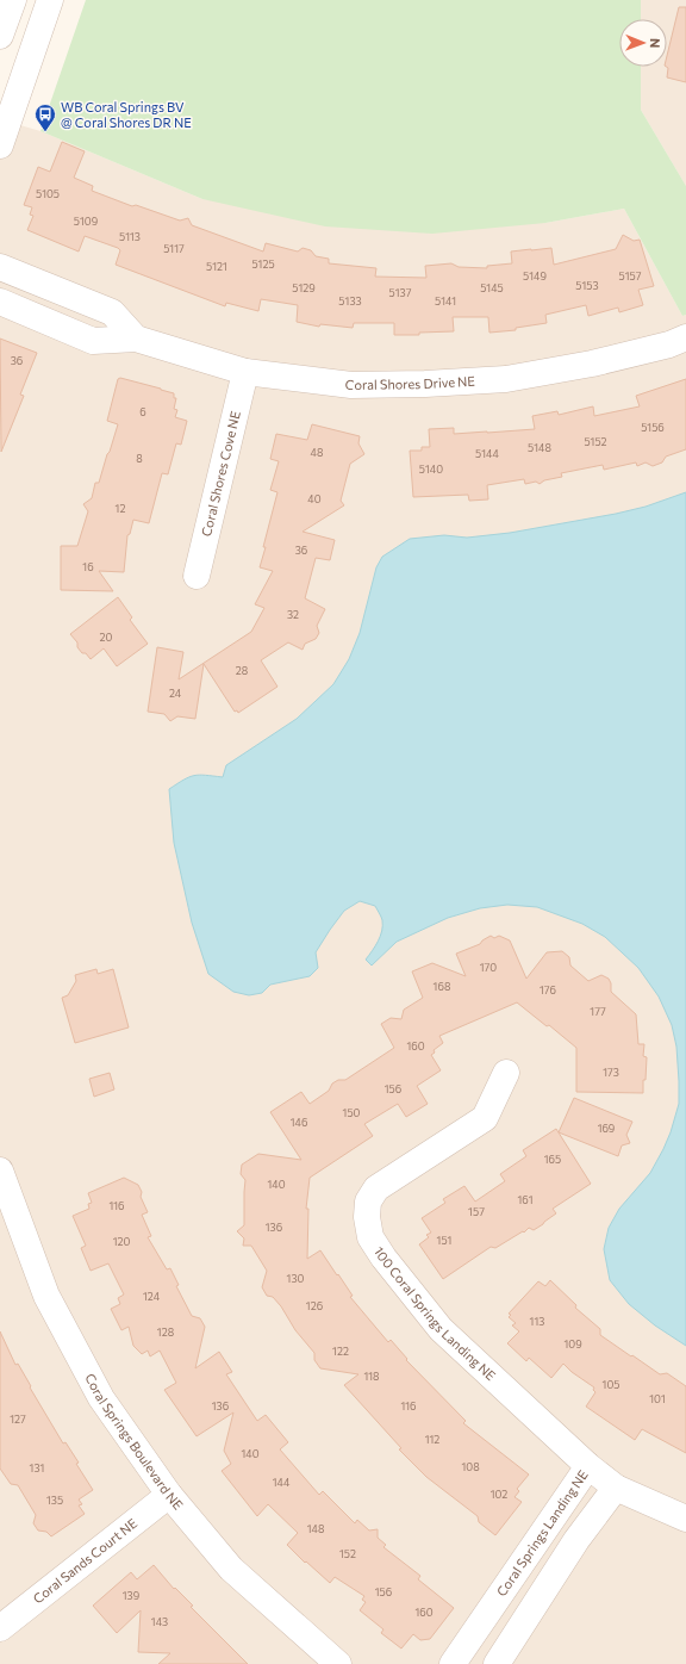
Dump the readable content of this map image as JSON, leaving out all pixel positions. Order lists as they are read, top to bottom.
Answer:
{
  "streets": {
    "street": [
      "Coral Shores Drive NE",
      "Coral Shores Cove NE",
      "100 Coral Springs Landing NE",
      "Coral Springs Boulevard NE",
      "Coral Springs Landing NE",
      "Coral Sands Court NE"
    ]
  },
  "crossings": [
    ["Coral Shores Drive NE", "Coral Shores Cove NE"],
    ["100 Coral Springs Landing NE", "Coral Springs Landing NE"],
    ["Coral Springs Boulevard NE", "Coral Sands Court NE"]
  ],
  "places": {
    "bus stop": ["WB Coral Springs BV @ Coral Shores DR NE"]
  },
  "house_numbers": [
    "5105",
    "5109",
    "5113",
    "5117",
    "5125",
    "5121",
    "5149",
    "5157",
    "5153",
    "5129",
    "5145",
    "5137",
    "5133",
    "5141",
    "36",
    "6",
    "5156",
    "5152",
    "5148",
    "48",
    "5144",
    "8",
    "5140",
    "40",
    "12",
    "36",
    "16",
    "32",
    "20",
    "28",
    "24",
    "170",
    "168",
    "176",
    "177",
    "160",
    "173",
    "156",
    "150",
    "146",
    "169",
    "165",
    "140",
    "161",
    "116",
    "157",
    "136",
    "151",
    "120",
    "130",
    "124",
    "126",
    "113",
    "128",
    "109",
    "122",
    "118",
    "105",
    "101",
    "136",
    "116",
    "127",
    "112",
    "140",
    "108",
    "131",
    "144",
    "102",
    "135",
    "148",
    "152",
    "156",
    "139",
    "160",
    "143"
  ],
  "north": "right"
}
